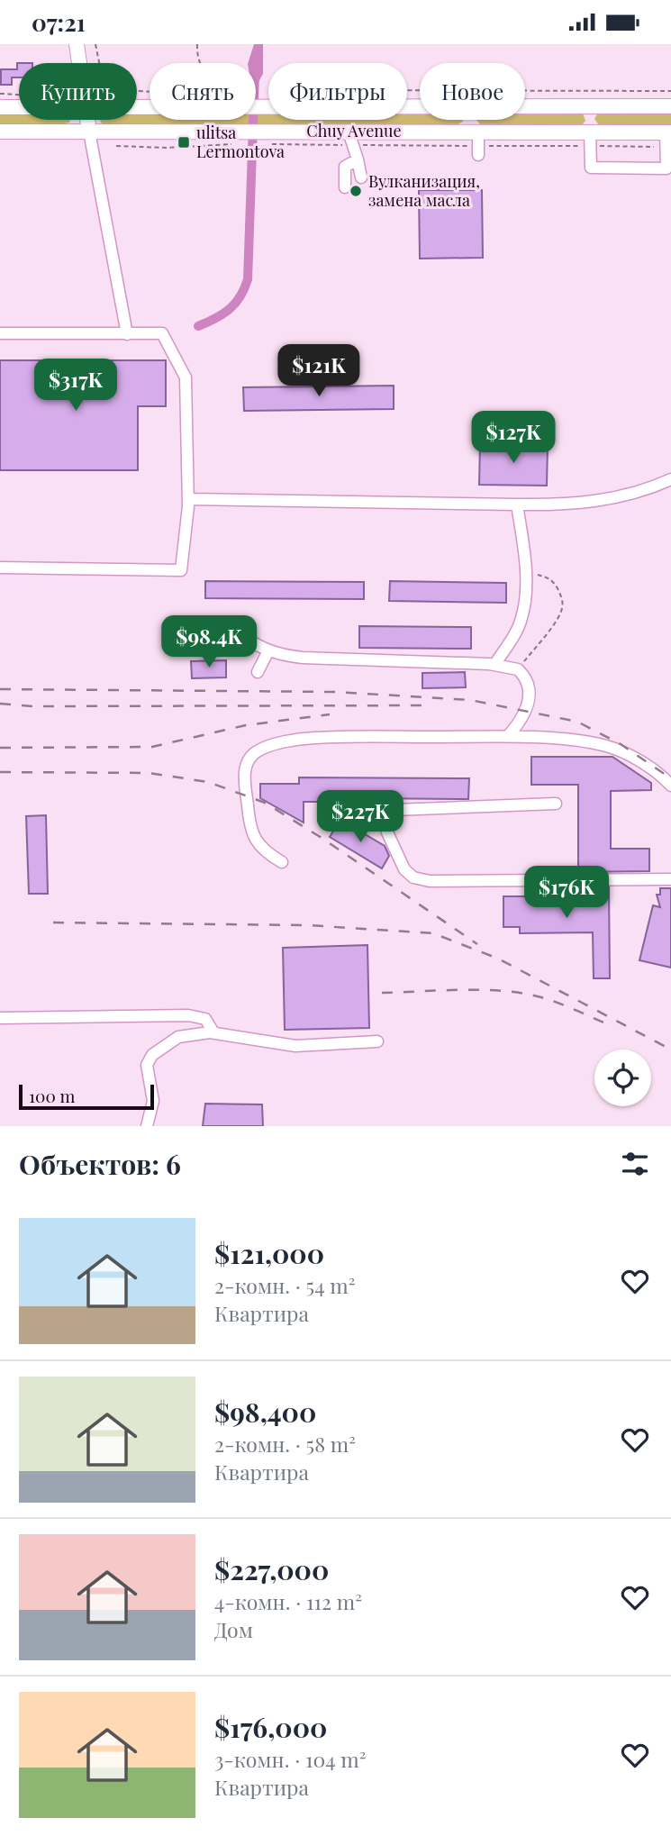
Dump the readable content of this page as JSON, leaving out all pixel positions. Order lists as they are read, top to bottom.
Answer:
{
  "streets": {
    "main road": ["Chuy Avenue"]
  },
  "places": {
    "transit": ["ulitsa Lermontova"],
    "other": ["Вулканизация, замена масла"]
  },
  "scale_bar": "100 m",
  "page": {
    "status": "07:21",
    "chip": [
      "Купить",
      "Снять",
      "Фильтры",
      "Новое"
    ],
    "price": [
      "$121K",
      "$317K",
      "$127K",
      "$98.4K",
      "$227K",
      "$176K"
    ],
    "scale": "100 m",
    "heading": "Объектов: 6",
    "list": [
      {
        "name": "$121,000",
        "note": "2-комн. · 54 m² · Квартира"
      },
      {
        "name": "$98,400",
        "note": "2-комн. · 58 m² · Квартира"
      },
      {
        "name": "$227,000",
        "note": "4-комн. · 112 m² · Дом"
      },
      {
        "name": "$176,000",
        "note": "3-комн. · 104 m² · Квартира"
      }
    ]
  }
}
